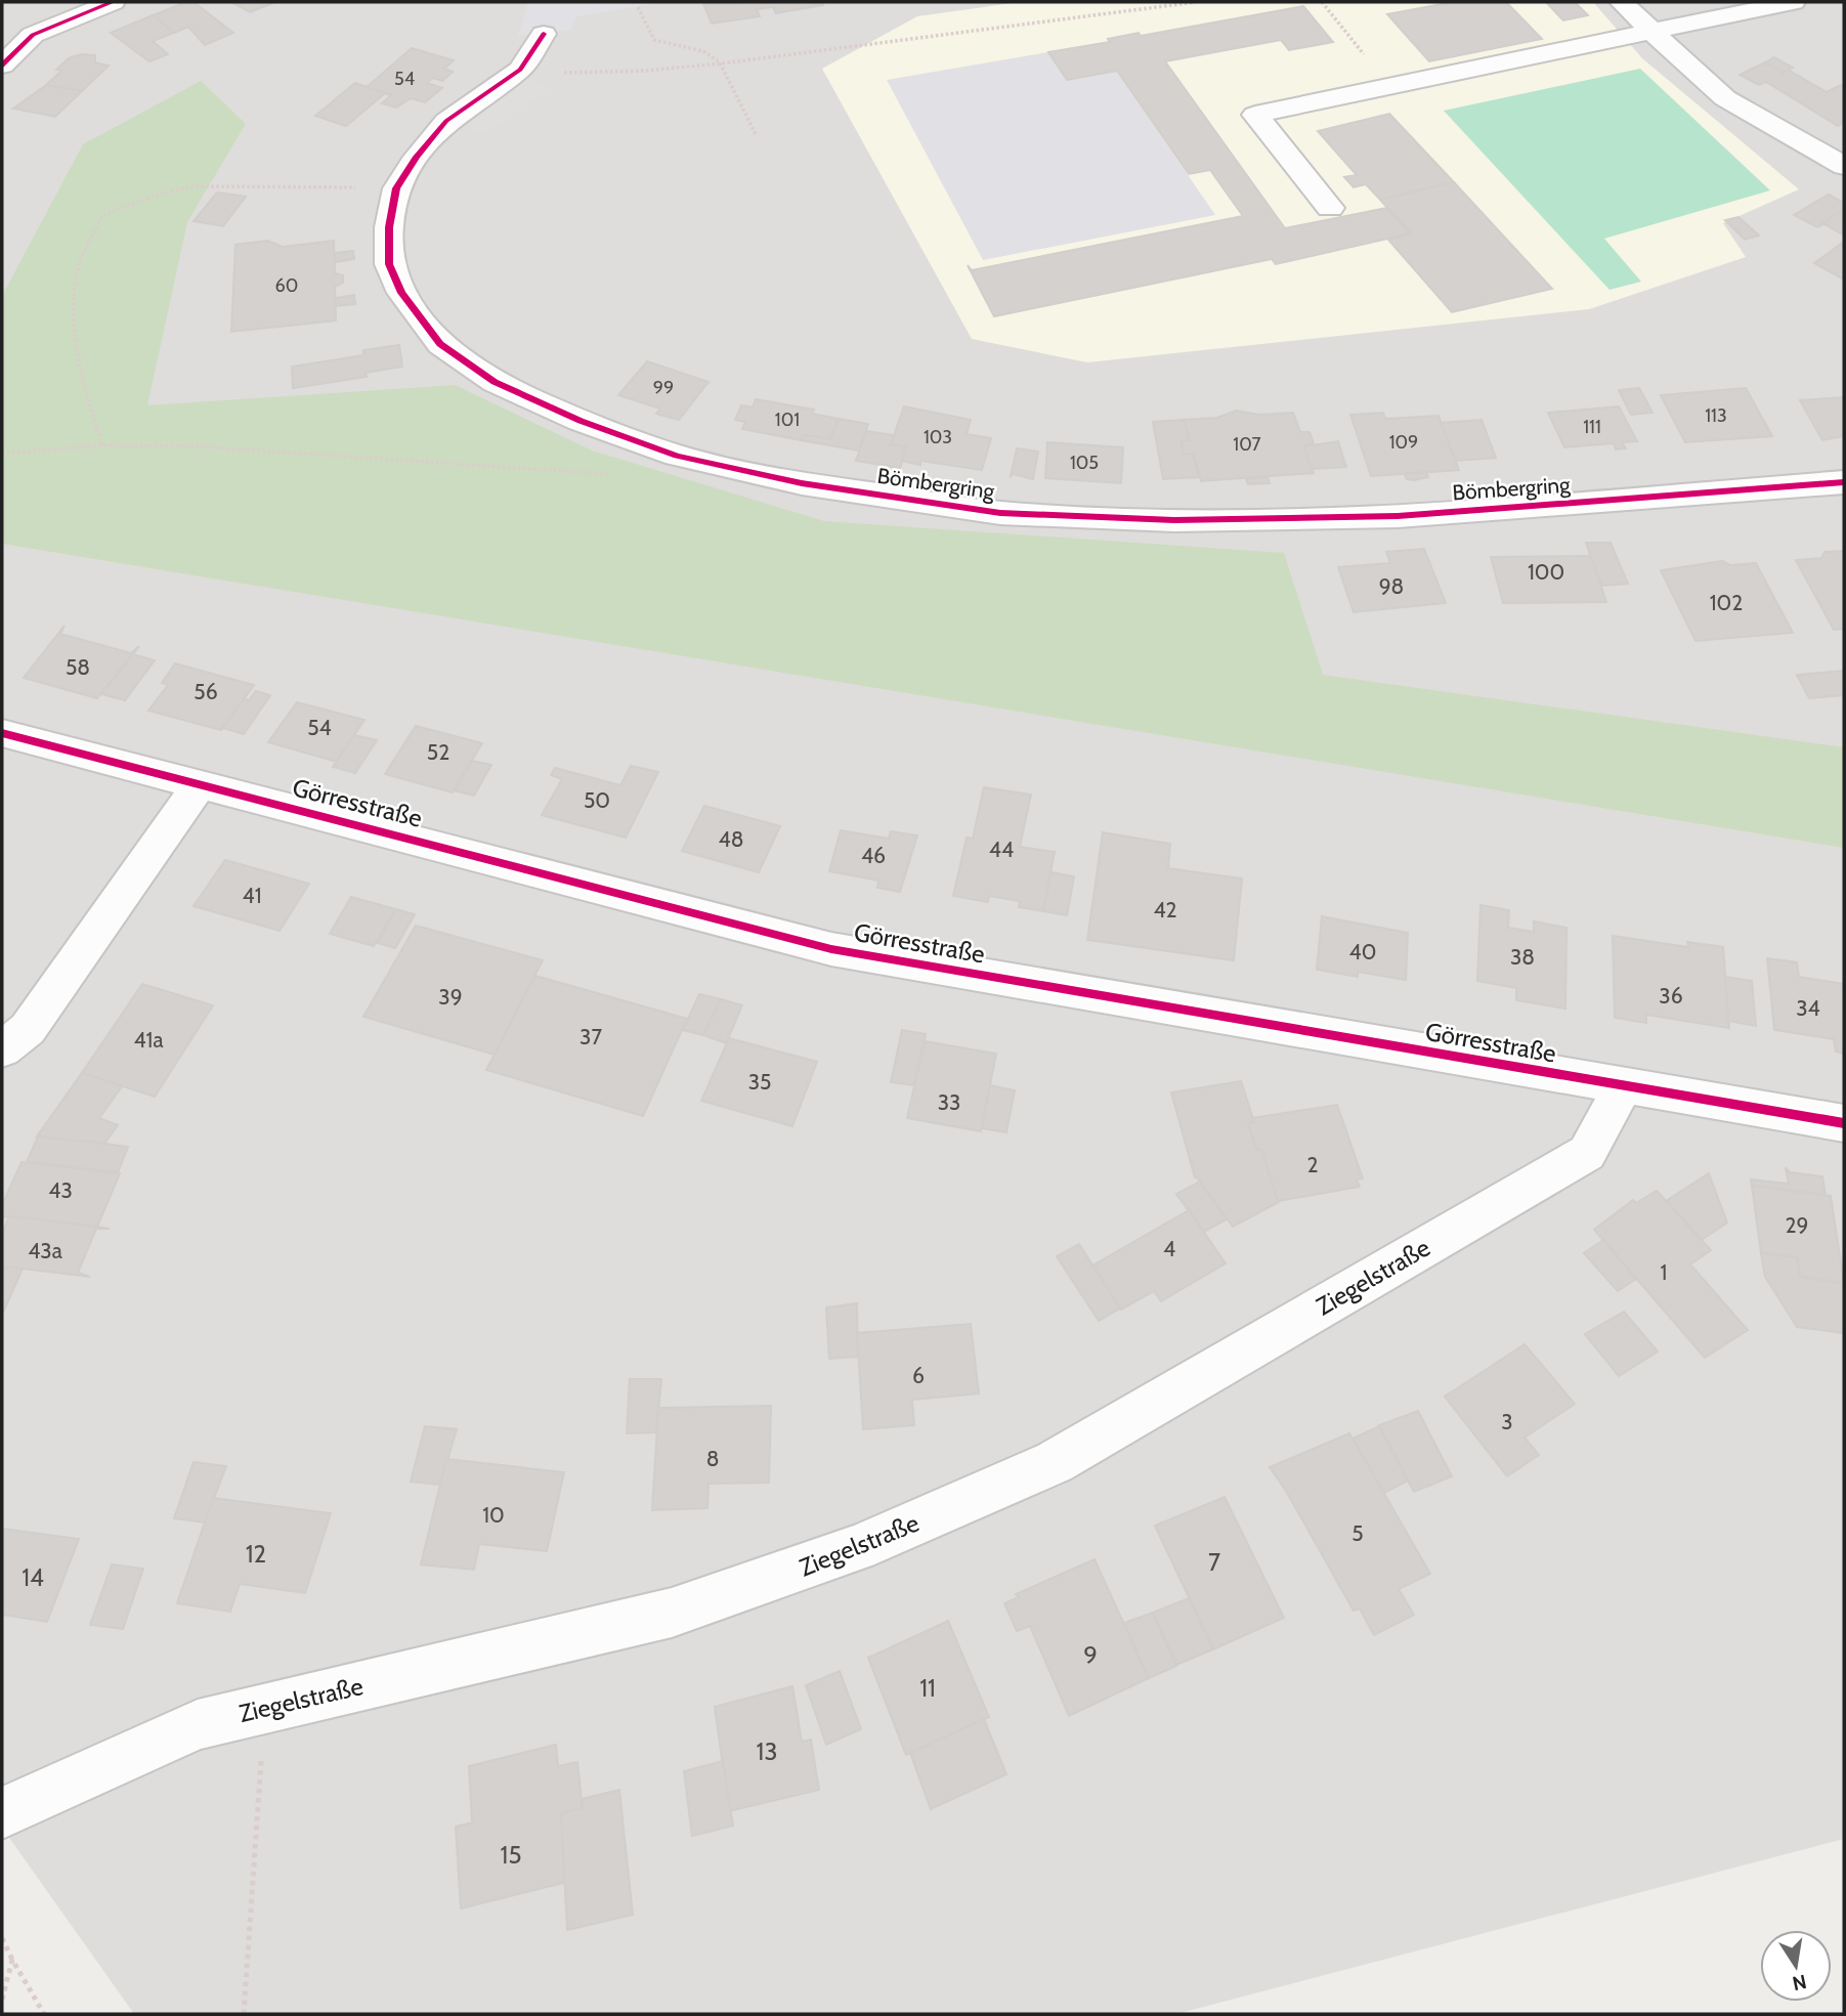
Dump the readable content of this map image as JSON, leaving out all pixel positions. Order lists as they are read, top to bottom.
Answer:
{
  "streets": {
    "street": ["Bömbergring", "Görresstraße", "Ziegelstraße"]
  },
  "crossings": [
    ["Görresstraße", "Ziegelstraße"]
  ],
  "house_numbers": [
    "54",
    "60",
    "99",
    "113",
    "101",
    "111",
    "103",
    "109",
    "107",
    "105",
    "100",
    "98",
    "102",
    "58",
    "56",
    "54",
    "52",
    "50",
    "48",
    "44",
    "46",
    "41",
    "42",
    "40",
    "38",
    "36",
    "39",
    "34",
    "37",
    "41a",
    "35",
    "33",
    "2",
    "43",
    "29",
    "4",
    "43a",
    "1",
    "6",
    "3",
    "8",
    "10",
    "5",
    "12",
    "7",
    "14",
    "9",
    "11",
    "13",
    "15"
  ],
  "north": "bottom"
}
